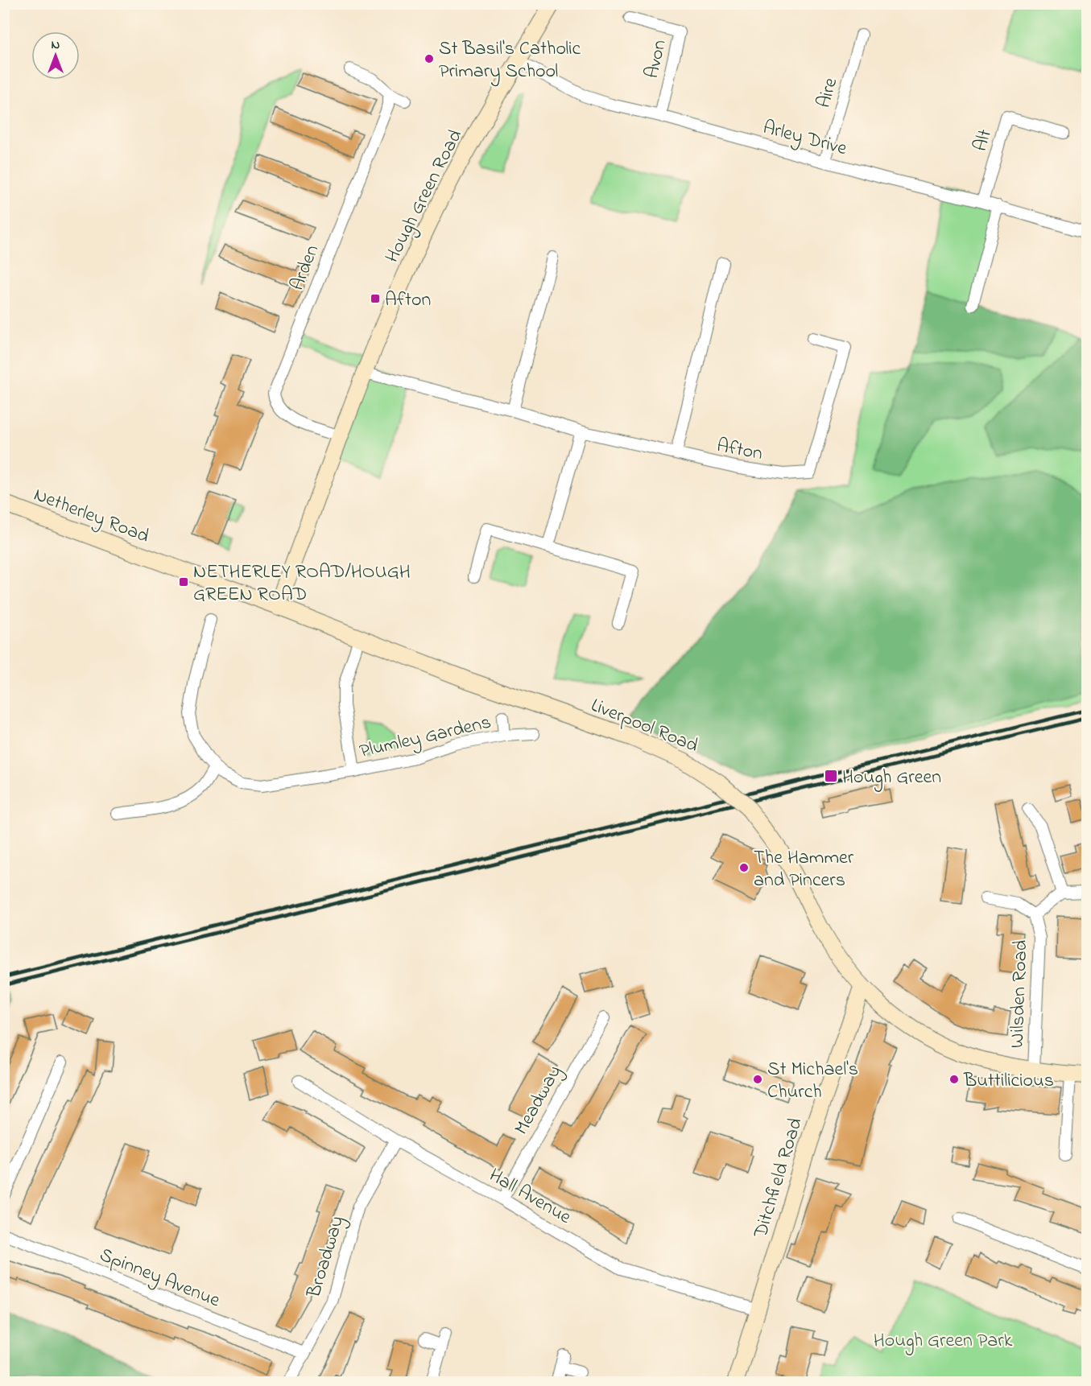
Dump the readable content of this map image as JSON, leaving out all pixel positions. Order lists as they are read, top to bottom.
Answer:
{
  "streets": {
    "main road": [
      "Hough Green Road",
      "Netherley Road",
      "Liverpool Road",
      "Ditchfield Road"
    ],
    "street": [
      "Avon",
      "Aire",
      "Arley Drive",
      "Alt",
      "Arden",
      "Afton",
      "Plumley Gardens",
      "Wilsden Road",
      "Meadway",
      "Hall Avenue",
      "Broadway",
      "Spinney Avenue"
    ]
  },
  "crossings": [
    ["Avon", "Arley Drive"],
    ["Aire", "Arley Drive"],
    ["Arley Drive", "Alt"],
    ["Arley Drive", "Hough Green Road"],
    ["Hough Green Road", "Arden"],
    ["Hough Green Road", "Afton"],
    ["Hough Green Road", "Liverpool Road"],
    ["Netherley Road", "Liverpool Road"],
    ["Liverpool Road", "Plumley Gardens"],
    ["Liverpool Road", "Wilsden Road"],
    ["Liverpool Road", "Ditchfield Road"],
    ["Meadway", "Hall Avenue"],
    ["Ditchfield Road", "Hall Avenue"],
    ["Hall Avenue", "Broadway"],
    ["Broadway", "Spinney Avenue"]
  ],
  "parks": ["Hough Green Park"],
  "places": {
    "other": [
      "St Basil's Catholic Primary School",
      "The Hammer and Pincers",
      "St Michael's Church",
      "Buttilicious"
    ],
    "transit": ["Afton", "NETHERLEY ROAD/HOUGH GREEN ROAD", "Hough Green"]
  },
  "north": "top"
}
